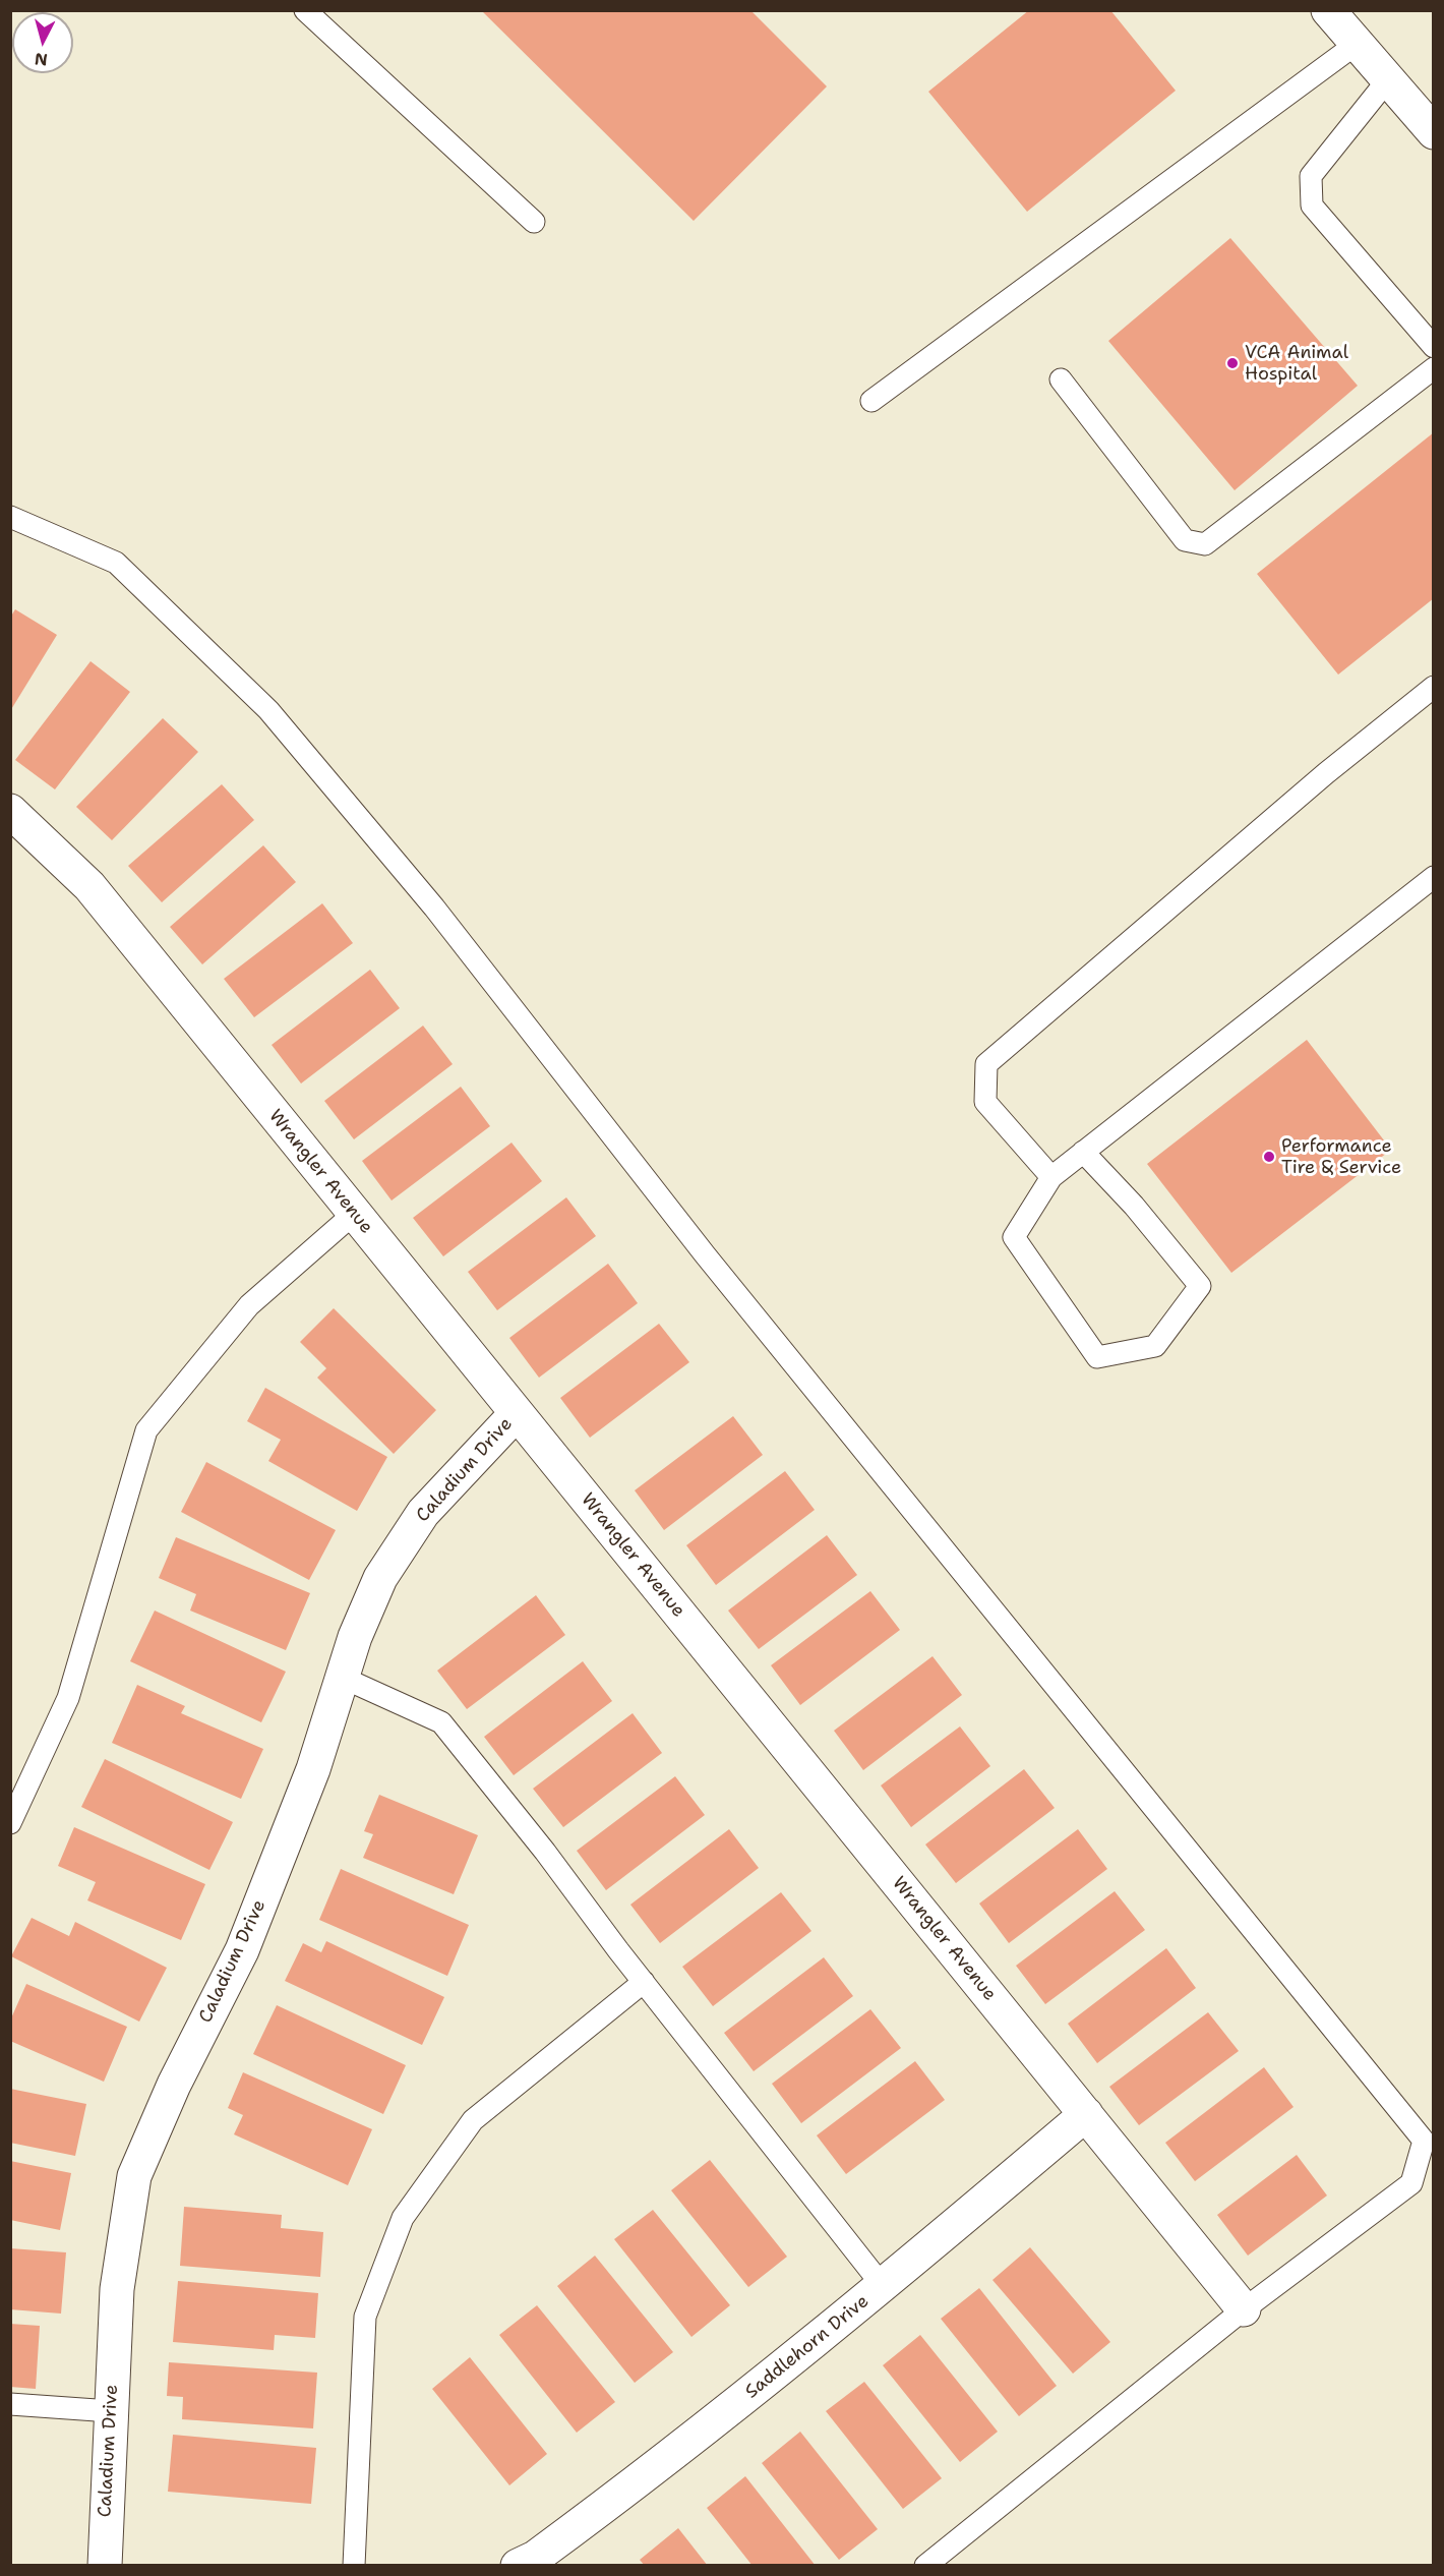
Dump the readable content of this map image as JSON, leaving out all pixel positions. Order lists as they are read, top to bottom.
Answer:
{
  "streets": {
    "street": ["Wrangler Avenue", "Caladium Drive", "Saddlehorn Drive"]
  },
  "crossings": [
    ["Wrangler Avenue", "Caladium Drive"],
    ["Wrangler Avenue", "Saddlehorn Drive"]
  ],
  "places": ["VCA Animal Hospital", "Performance Tire & Service"],
  "north": "bottom"
}
